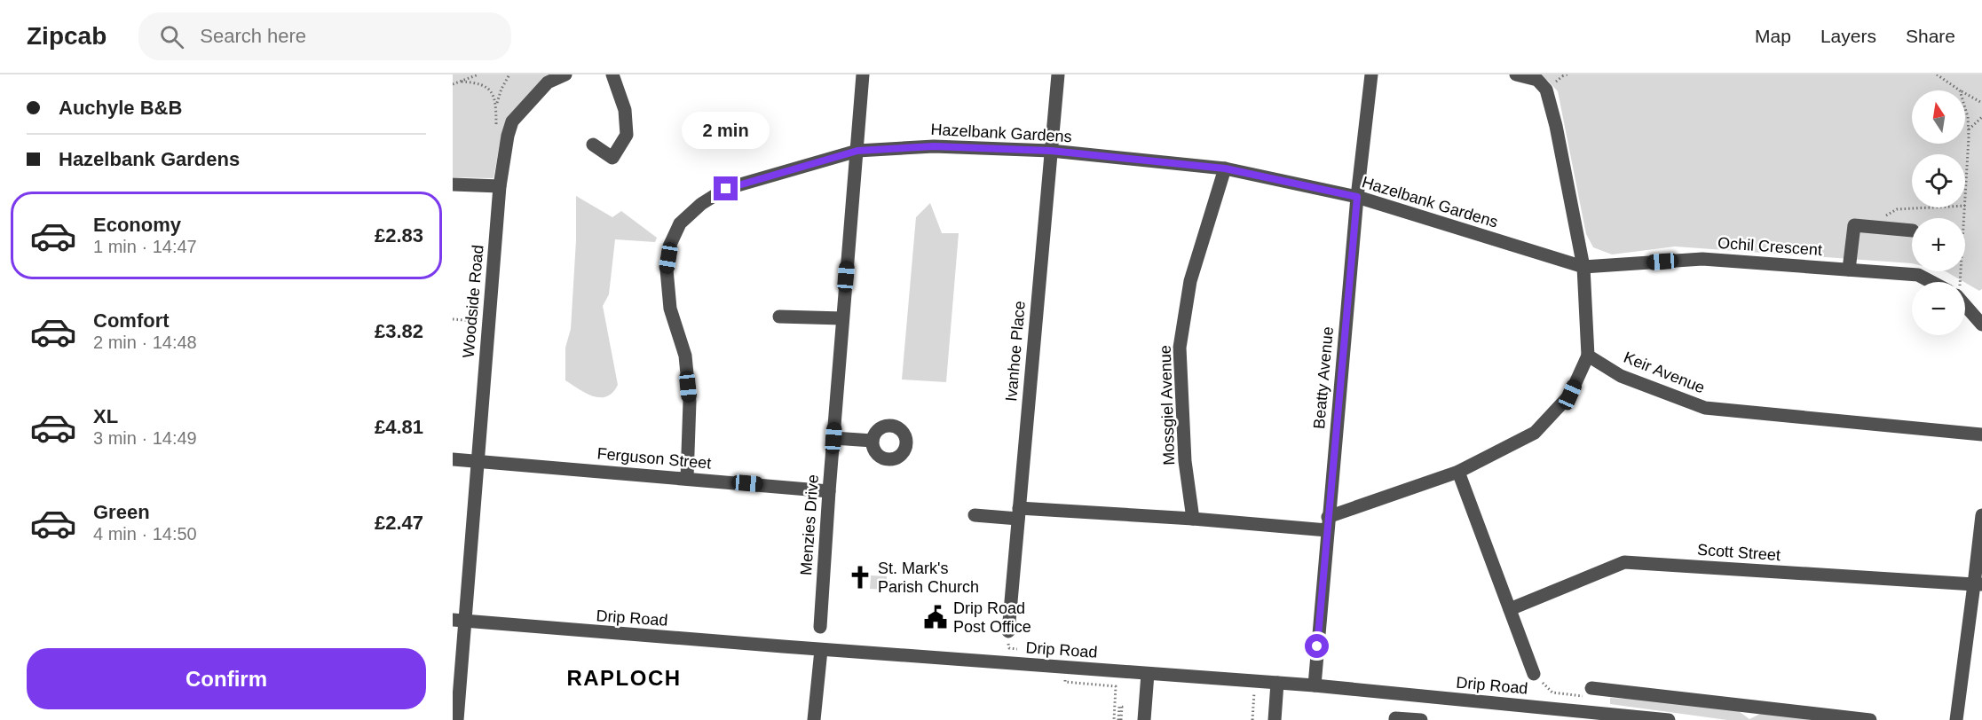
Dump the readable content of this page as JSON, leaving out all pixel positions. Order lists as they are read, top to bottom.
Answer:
{
  "streets": {
    "street": [
      "Hazelbank Gardens",
      "Ochil Crescent",
      "Woodside Road",
      "Ivanhoe Place",
      "Keir Avenue",
      "Beatty Avenue",
      "Mossgiel Avenue",
      "Ferguson Street",
      "Menzies Drive",
      "Scott Street",
      "Drip Road"
    ]
  },
  "crossings": [
    ["Hazelbank Gardens", "Ochil Crescent"],
    ["Hazelbank Gardens", "Ivanhoe Place"],
    ["Hazelbank Gardens", "Beatty Avenue"],
    ["Hazelbank Gardens", "Mossgiel Avenue"],
    ["Hazelbank Gardens", "Ferguson Street"],
    ["Hazelbank Gardens", "Menzies Drive"],
    ["Woodside Road", "Ferguson Street"],
    ["Woodside Road", "Drip Road"],
    ["Beatty Avenue", "Drip Road"],
    ["Ferguson Street", "Menzies Drive"]
  ],
  "districts": ["RAPLOCH"],
  "places": {
    "church": ["St. Mark's Parish Church"],
    "public building": ["Drip Road Post Office"]
  },
  "north": "top",
  "page": {
    "header": "Zipcab",
    "search": "Search here",
    "nav": ["Map", "Layers", "Share"],
    "banner": ["Auchyle B&B", "Hazelbank Gardens"],
    "map_buttons": ["+", "−"],
    "bubble": "2 min",
    "list": [
      {
        "name": "Economy",
        "note": "1 min · 14:47",
        "value": "£2.83"
      },
      {
        "name": "Comfort",
        "note": "2 min · 14:48",
        "value": "£3.82"
      },
      {
        "name": "XL",
        "note": "3 min · 14:49",
        "value": "£4.81"
      },
      {
        "name": "Green",
        "note": "4 min · 14:50",
        "value": "£2.47"
      }
    ],
    "buttons": "Confirm"
  }
}
